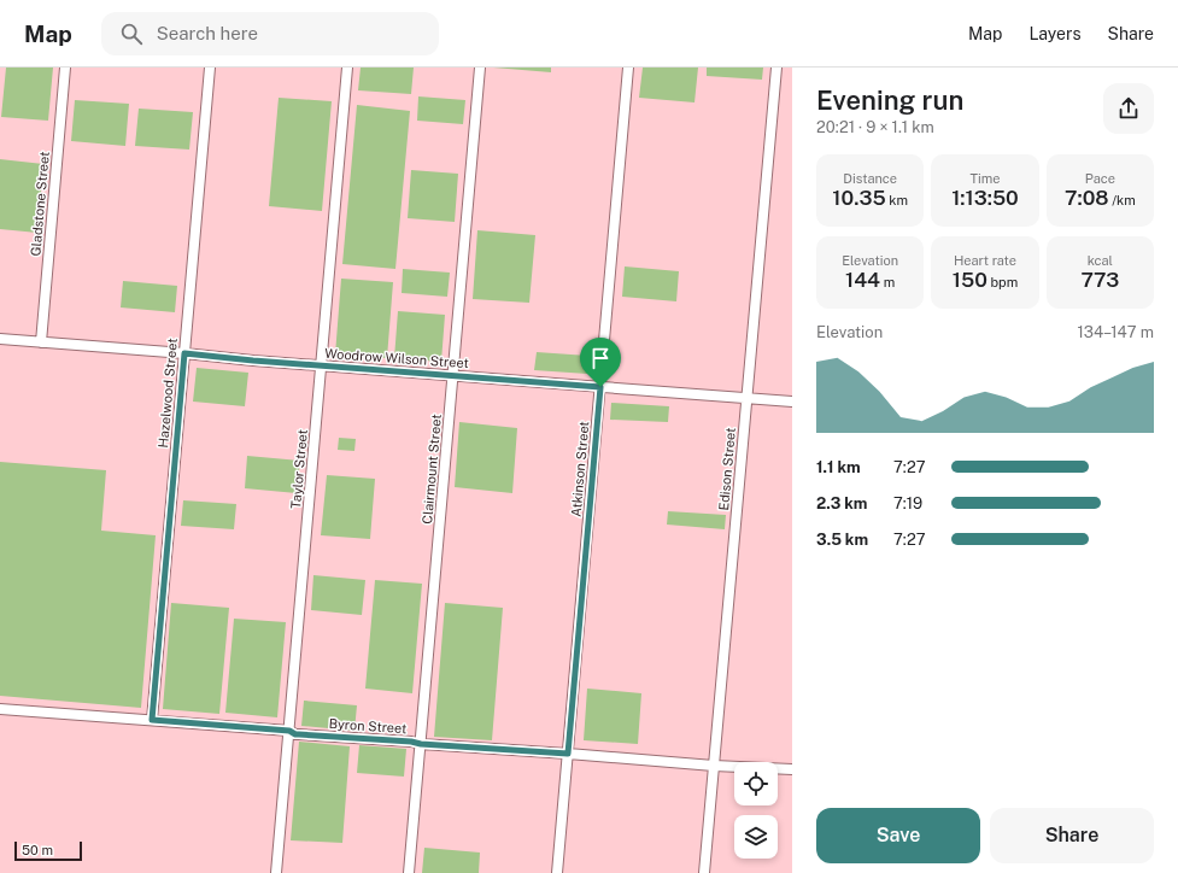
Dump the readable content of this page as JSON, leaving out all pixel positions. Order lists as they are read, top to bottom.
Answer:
{
  "streets": {
    "street": [
      "Gladstone Street",
      "Woodrow Wilson Street",
      "Hazelwood Street",
      "Taylor Street",
      "Clairmount Street",
      "Atkinson Street",
      "Edison Street",
      "Byron Street"
    ]
  },
  "crossings": [
    ["Gladstone Street", "Woodrow Wilson Street"],
    ["Woodrow Wilson Street", "Hazelwood Street"],
    ["Woodrow Wilson Street", "Taylor Street"],
    ["Woodrow Wilson Street", "Clairmount Street"],
    ["Woodrow Wilson Street", "Atkinson Street"],
    ["Woodrow Wilson Street", "Edison Street"],
    ["Hazelwood Street", "Byron Street"],
    ["Taylor Street", "Byron Street"],
    ["Clairmount Street", "Byron Street"],
    ["Atkinson Street", "Byron Street"],
    ["Edison Street", "Byron Street"]
  ],
  "scale_bar": "50 m",
  "page": {
    "header": "Map",
    "search": "Search here",
    "nav": ["Map", "Layers", "Share"],
    "heading": ["Evening run", "20:21 · 9 × 1.1 km"],
    "stats": [
      ["Distance", "10.35 km"],
      ["Time", "1:13:50"],
      ["Pace", "7:08 /km"],
      ["Elevation", "144 m"],
      ["Heart rate", "150 bpm"],
      ["kcal", "773"]
    ],
    "chart": ["Elevation", "134–147 m"],
    "list": [
      {
        "name": "1.1 km",
        "note": "7:27"
      },
      {
        "name": "2.3 km",
        "note": "7:19"
      },
      {
        "name": "3.5 km",
        "note": "7:27"
      }
    ],
    "buttons": ["Save", "Share"],
    "scale": "50 m"
  }
}
